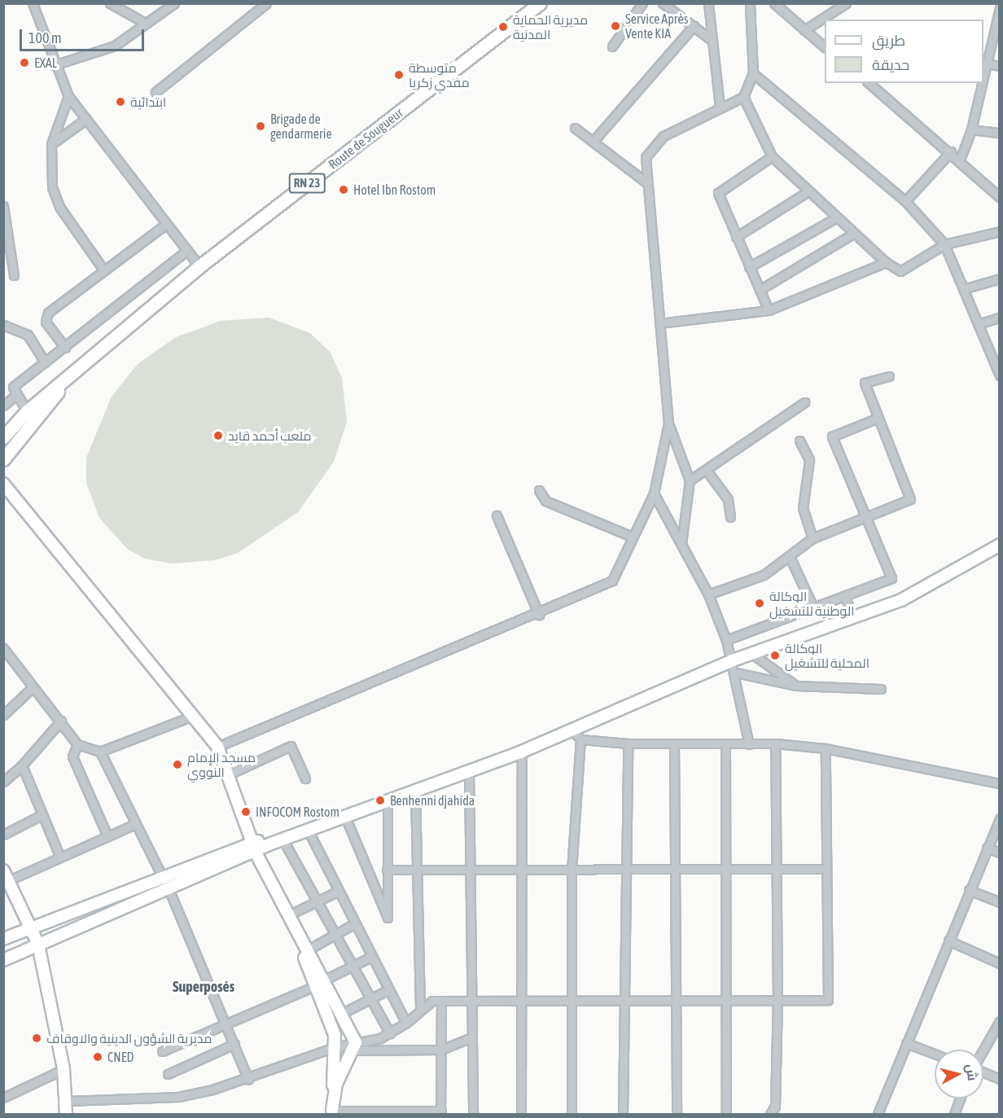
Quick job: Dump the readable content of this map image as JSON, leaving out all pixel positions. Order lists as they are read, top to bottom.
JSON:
{
  "streets": {
    "main road": ["Route de Sougueur", "RN 23"]
  },
  "crossings": [
    ["Route de Sougueur", "RN 23"]
  ],
  "districts": ["Superposés"],
  "places": [
    "Service Après Vente KIA",
    "مديرية الحماية المدنية",
    "EXAL",
    "متوسطة مفدي زكريا",
    "ابتدائية",
    "Brigade de gendarmerie",
    "Hotel Ibn Rostom",
    "ملعب أحمد قايد",
    "الوكالة الوطنية للتشغيل",
    "الوكالة المحلية للتشغيل",
    "مسجد الإمام النووي",
    "Benhenni djahida",
    "INFOCOM Rostom",
    "مديرية الشؤون الدينية والاوقاف",
    "CNED"
  ],
  "legend": ["طريق", "حديقة"],
  "scale_bar": "100 m",
  "north": "right"
}
